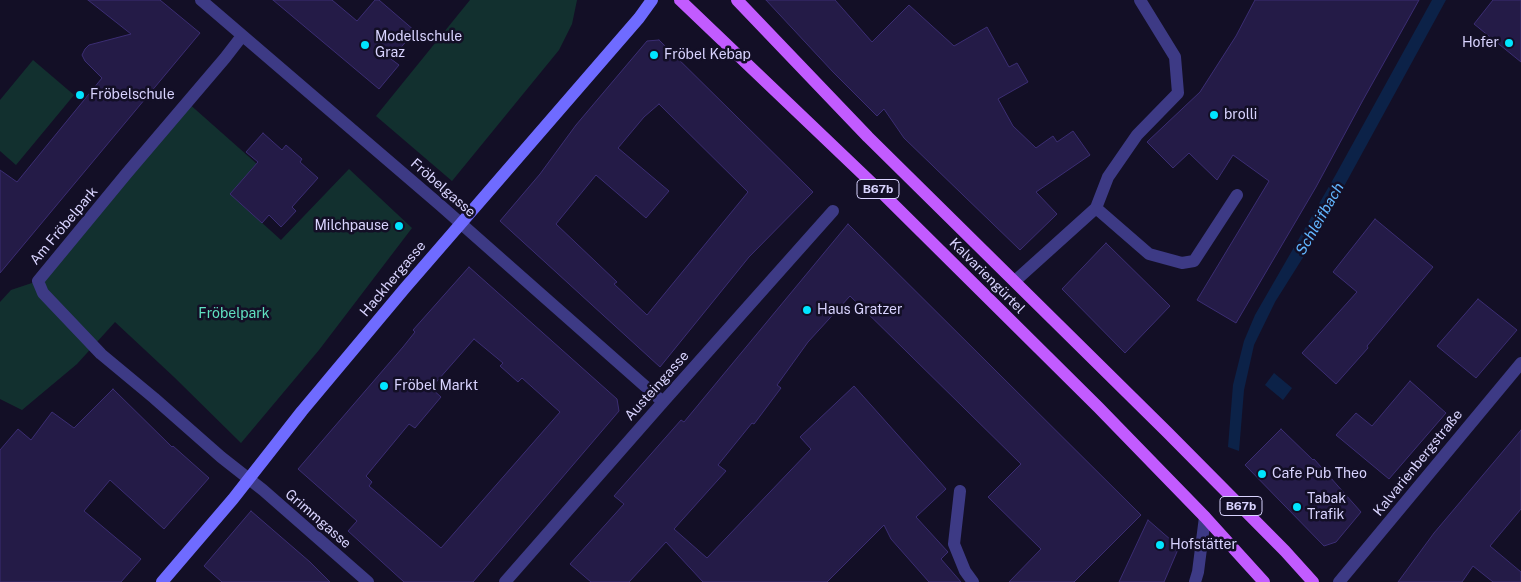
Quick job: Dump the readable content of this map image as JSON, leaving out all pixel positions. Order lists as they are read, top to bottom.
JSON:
{
  "streets": {
    "main road": ["B67b", "Kalvariengürtel", "Hackhergasse"],
    "street": [
      "Fröbelgasse",
      "Am Fröbelpark",
      "Austeingasse",
      "Kalvarienbergstraße",
      "Grimmgasse"
    ]
  },
  "crossings": [
    ["Fröbelgasse", "Am Fröbelpark"],
    ["Fröbelgasse", "Hackhergasse"],
    ["Fröbelgasse", "Austeingasse"],
    ["Am Fröbelpark", "Hackhergasse"],
    ["Am Fröbelpark", "Grimmgasse"],
    ["Hackhergasse", "Grimmgasse"]
  ],
  "water": ["Schleifbach"],
  "parks": ["Fröbelpark"],
  "places": [
    "Hofer",
    "Modellschule Graz",
    "Fröbel Kebap",
    "Fröbelschule",
    "brolli",
    "Milchpause",
    "Haus Gratzer",
    "Fröbel Markt",
    "Cafe Pub Theo",
    "Tabak Trafik",
    "Hofstätter"
  ]
}
